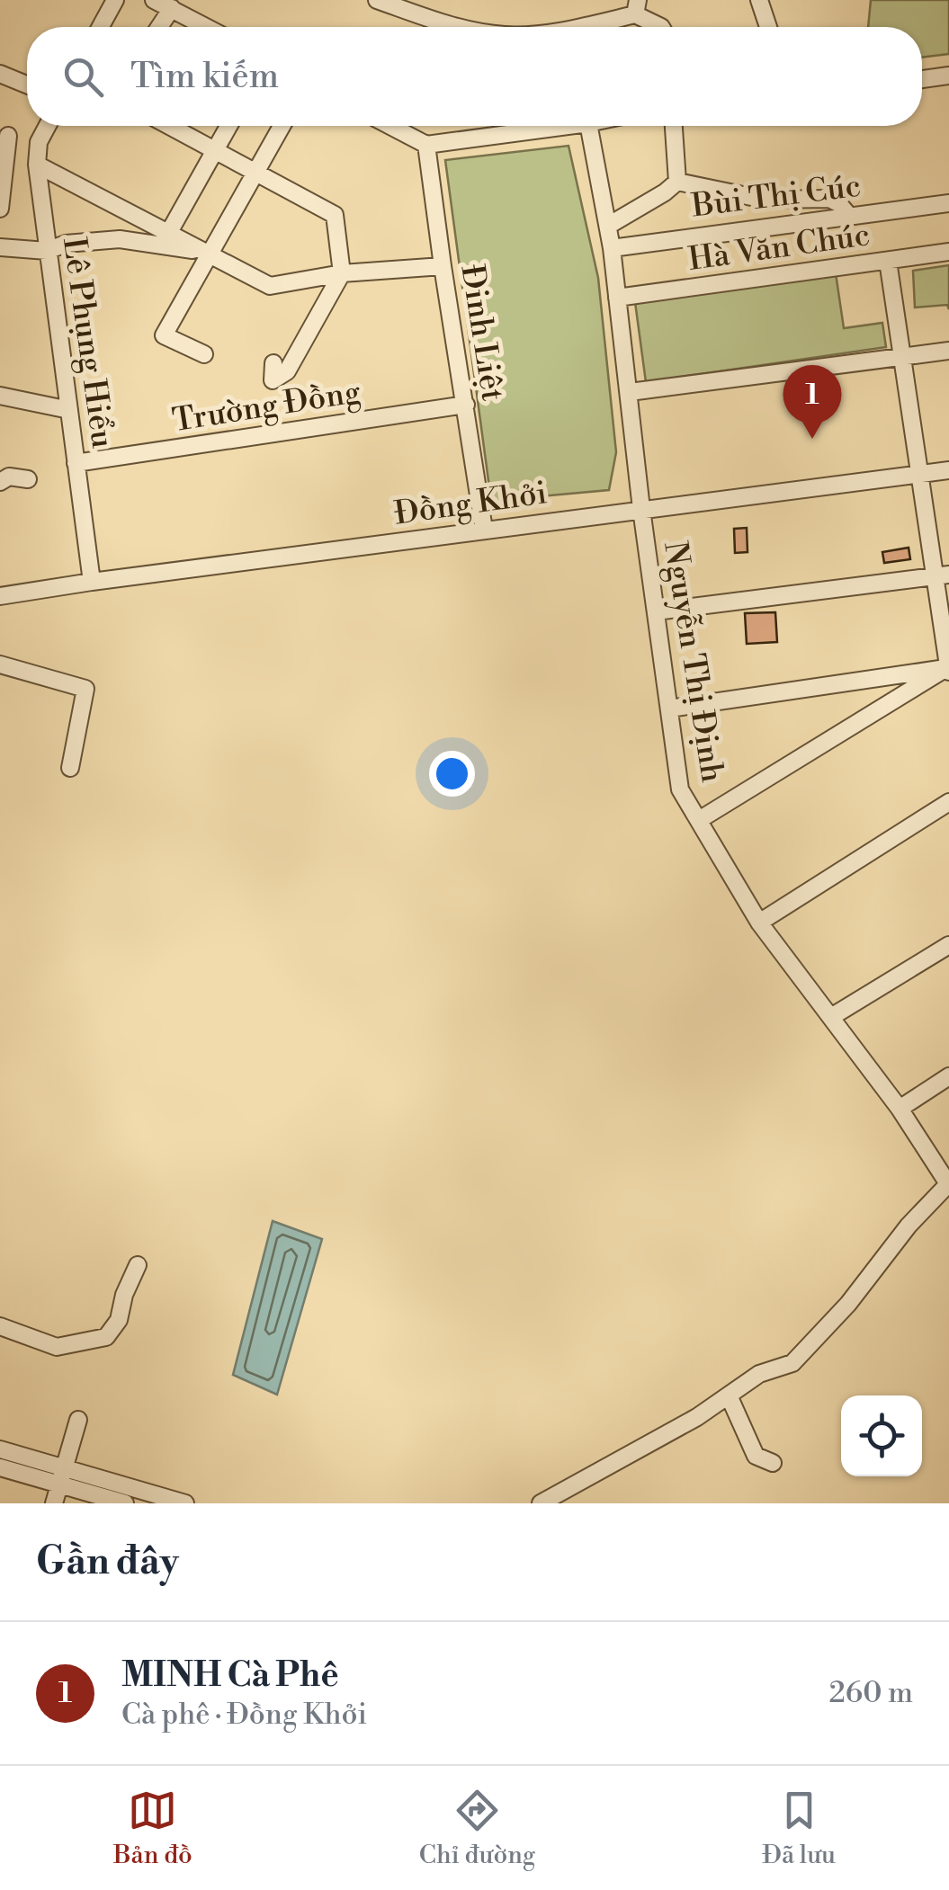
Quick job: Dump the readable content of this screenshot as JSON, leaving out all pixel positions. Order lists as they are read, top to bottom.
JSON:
{
  "streets": {
    "street": [
      "Bùi Thị Cúc",
      "Hà Văn Chúc",
      "Đinh Liệt",
      "Lê Phụng Hiểu",
      "Trường Đồng",
      "Đồng Khởi",
      "Nguyễn Thị Định"
    ]
  },
  "crossings": [
    ["Bùi Thị Cúc", "Nguyễn Thị Định"],
    ["Hà Văn Chúc", "Nguyễn Thị Định"],
    ["Đinh Liệt", "Trường Đồng"],
    ["Đinh Liệt", "Đồng Khởi"],
    ["Lê Phụng Hiểu", "Trường Đồng"],
    ["Lê Phụng Hiểu", "Đồng Khởi"],
    ["Đồng Khởi", "Nguyễn Thị Định"]
  ],
  "page": {
    "search": "Tìm kiếm",
    "pins": "1",
    "heading": "Gần đây",
    "list": [
      {
        "mark": "1",
        "name": "MINH Cà Phê",
        "note": "Cà phê · Đồng Khởi",
        "value": "260 m"
      }
    ],
    "nav": ["Bản đồ", "Chỉ đường", "Đã lưu"]
  }
}
